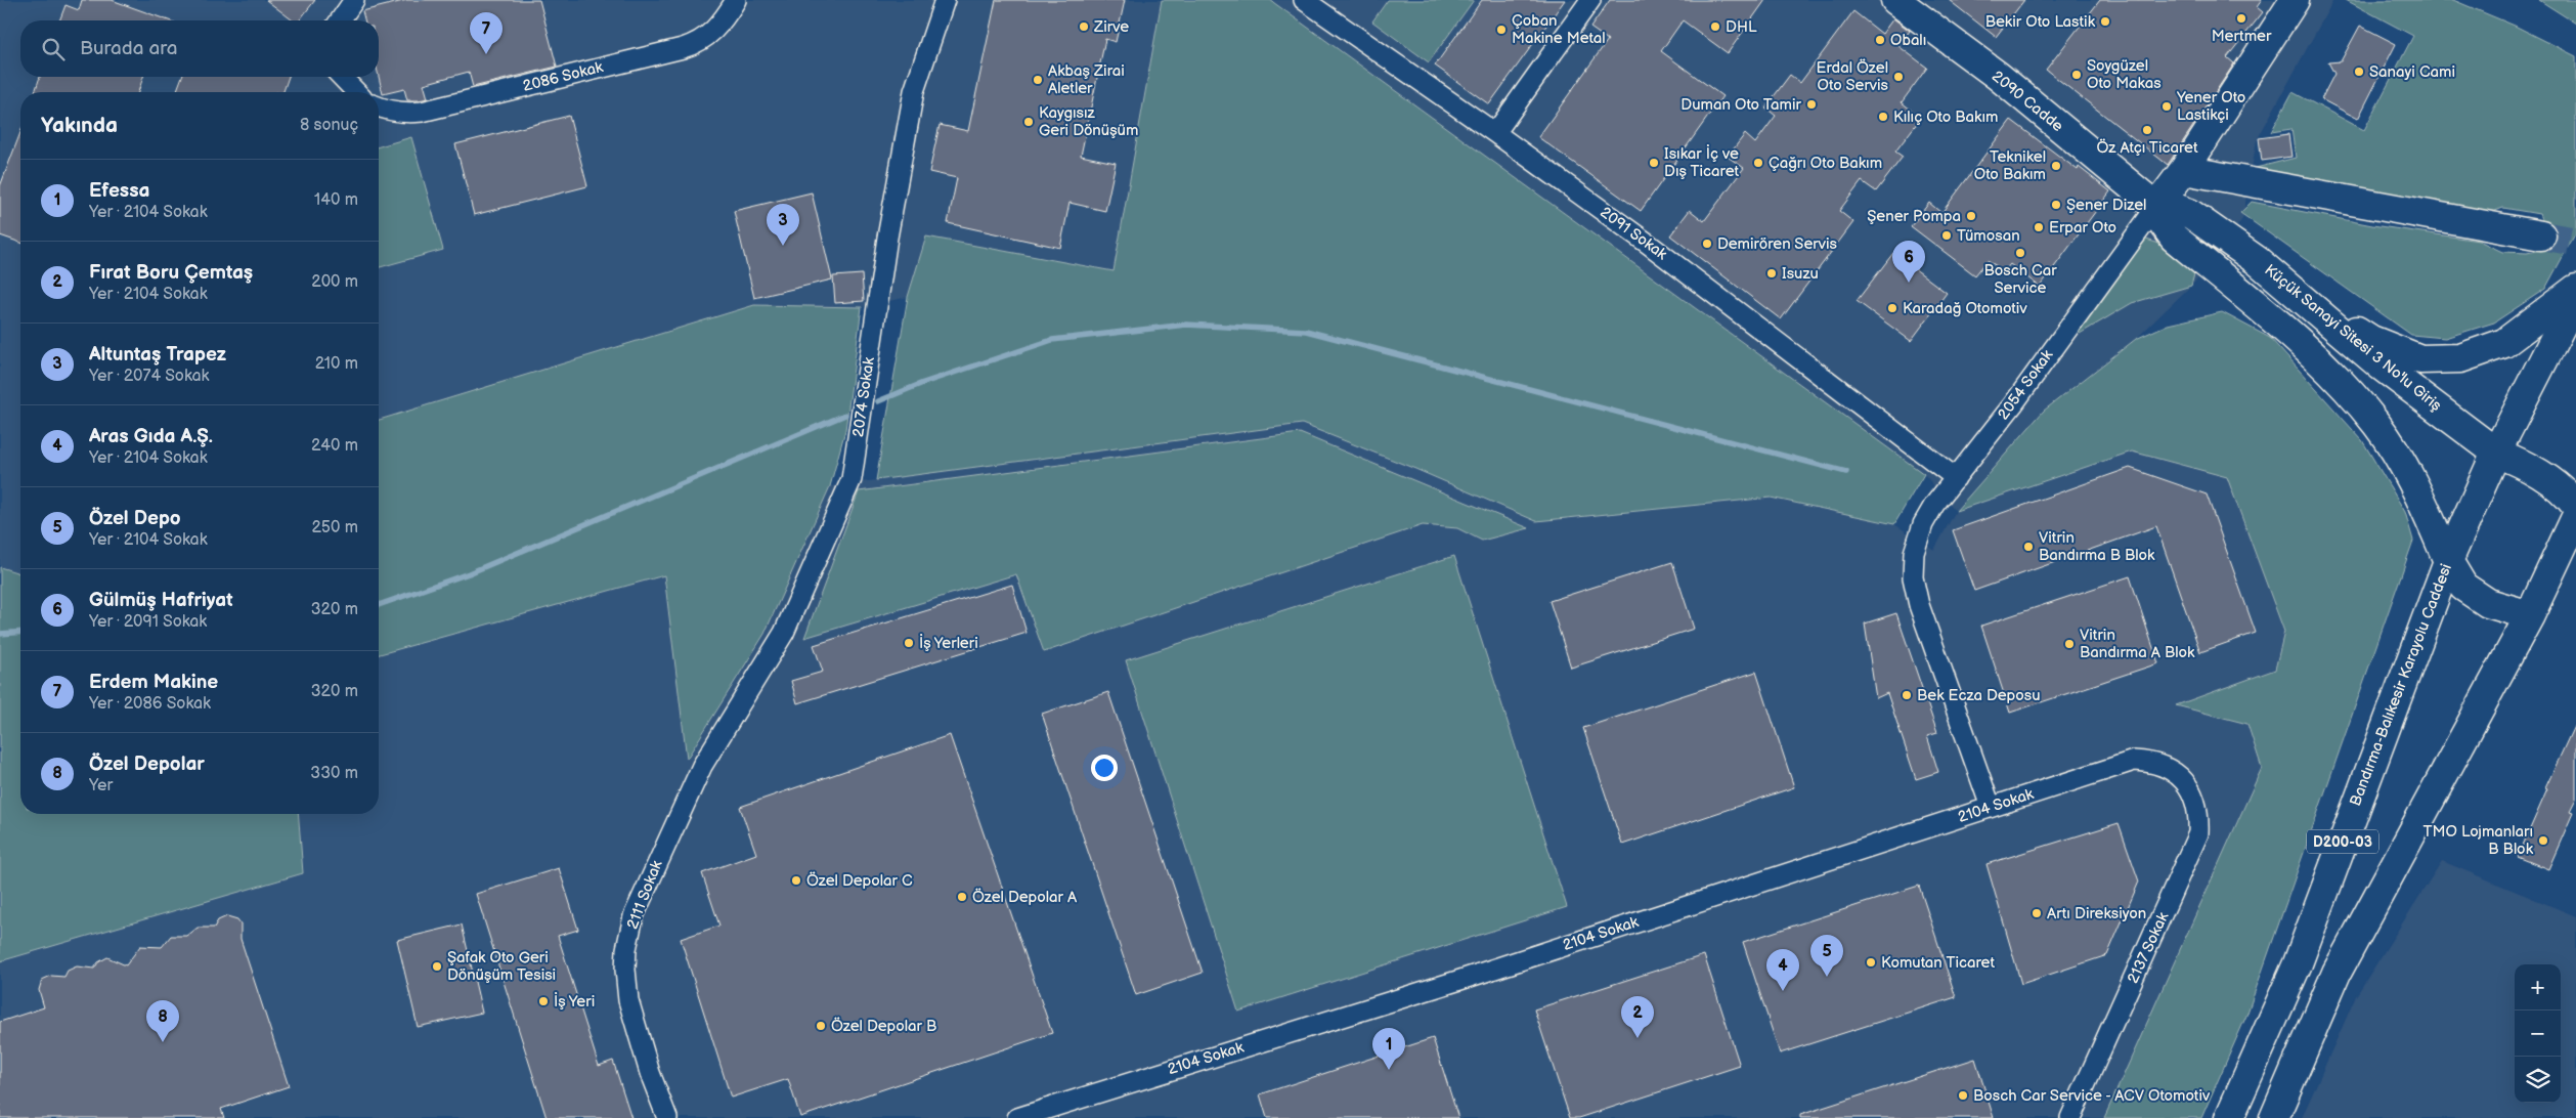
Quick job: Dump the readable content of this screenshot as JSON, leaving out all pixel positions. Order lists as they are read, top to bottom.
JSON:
{
  "streets": {
    "main road": [
      "2090 Cadde",
      "Küçük Sanayi Sitesi 3 No'lu Giriş",
      "2054 Sokak",
      "Bandırma-Balıkesir Karayolu Caddesi",
      "D200-03"
    ],
    "street": [
      "2086 Sokak",
      "2091 Sokak",
      "2074 Sokak",
      "2104 Sokak",
      "2111 Sokak",
      "2137 Sokak"
    ]
  },
  "crossings": [
    ["2090 Cadde", "2054 Sokak"],
    ["2091 Sokak", "2054 Sokak"],
    ["Küçük Sanayi Sitesi 3 No'lu Giriş", "Bandırma-Balıkesir Karayolu Caddesi"],
    ["Küçük Sanayi Sitesi 3 No'lu Giriş", "D200-03"],
    ["2054 Sokak", "2104 Sokak"],
    ["2074 Sokak", "2111 Sokak"],
    ["Bandırma-Balıkesir Karayolu Caddesi", "D200-03"],
    ["2104 Sokak", "2137 Sokak"]
  ],
  "places": [
    "Mertmer",
    "Bekir Oto Lastik",
    "Zirve",
    "DHL",
    "Çoban Makine Metal",
    "Obalı",
    "Sanayi Cami",
    "Soygüzel Oto Makas",
    "Erdal Özel Oto Servis",
    "Akbaş Zirai Aletler",
    "Duman Oto Tamir",
    "Yener Oto Lastikçi",
    "Kılıç Oto Bakım",
    "Kaygısız Geri Dönüşüm",
    "Öz Atçı Ticaret",
    "Isıkar İç ve Dış Ticaret",
    "Çağrı Oto Bakım",
    "Teknikel Oto Bakım",
    "Şener Dizel",
    "Şener Pompa",
    "Erpar Oto",
    "Tümosan",
    "Demirören Servis",
    "Bosch Car Service",
    "Isuzu",
    "Karadağ Otomotiv",
    "Vitrin Bandırma B Blok",
    "İş Yerleri",
    "Vitrin Bandırma A Blok",
    "Bek Ecza Deposu",
    "TMO Lojmanları B Blok",
    "Özel Depolar C",
    "Özel Depolar A",
    "Artı Direksiyon",
    "Komutan Ticaret",
    "Şafak Oto Geri Dönüşüm Tesisi",
    "İş Yeri",
    "Özel Depolar B",
    "Bosch Car Service - ACV Otomotiv"
  ],
  "page": {
    "pins": [
      "7",
      "3",
      "6",
      "5",
      "4",
      "2",
      "8",
      "1"
    ],
    "search": "Burada ara",
    "heading": ["Yakında", "8 sonuç"],
    "list": [
      {
        "mark": "1",
        "name": "Efessa",
        "note": "Yer · 2104 Sokak",
        "value": "140 m"
      },
      {
        "mark": "2",
        "name": "Fırat Boru Çemtaş",
        "note": "Yer · 2104 Sokak",
        "value": "200 m"
      },
      {
        "mark": "3",
        "name": "Altuntaş Trapez",
        "note": "Yer · 2074 Sokak",
        "value": "210 m"
      },
      {
        "mark": "4",
        "name": "Aras Gıda A.Ş.",
        "note": "Yer · 2104 Sokak",
        "value": "240 m"
      },
      {
        "mark": "5",
        "name": "Özel Depo",
        "note": "Yer · 2104 Sokak",
        "value": "250 m"
      },
      {
        "mark": "6",
        "name": "Gülmüş Hafriyat",
        "note": "Yer · 2091 Sokak",
        "value": "320 m"
      },
      {
        "mark": "7",
        "name": "Erdem Makine",
        "note": "Yer · 2086 Sokak",
        "value": "320 m"
      },
      {
        "mark": "8",
        "name": "Özel Depolar",
        "note": "Yer",
        "value": "330 m"
      }
    ],
    "map_buttons": ["+", "−"]
  }
}
